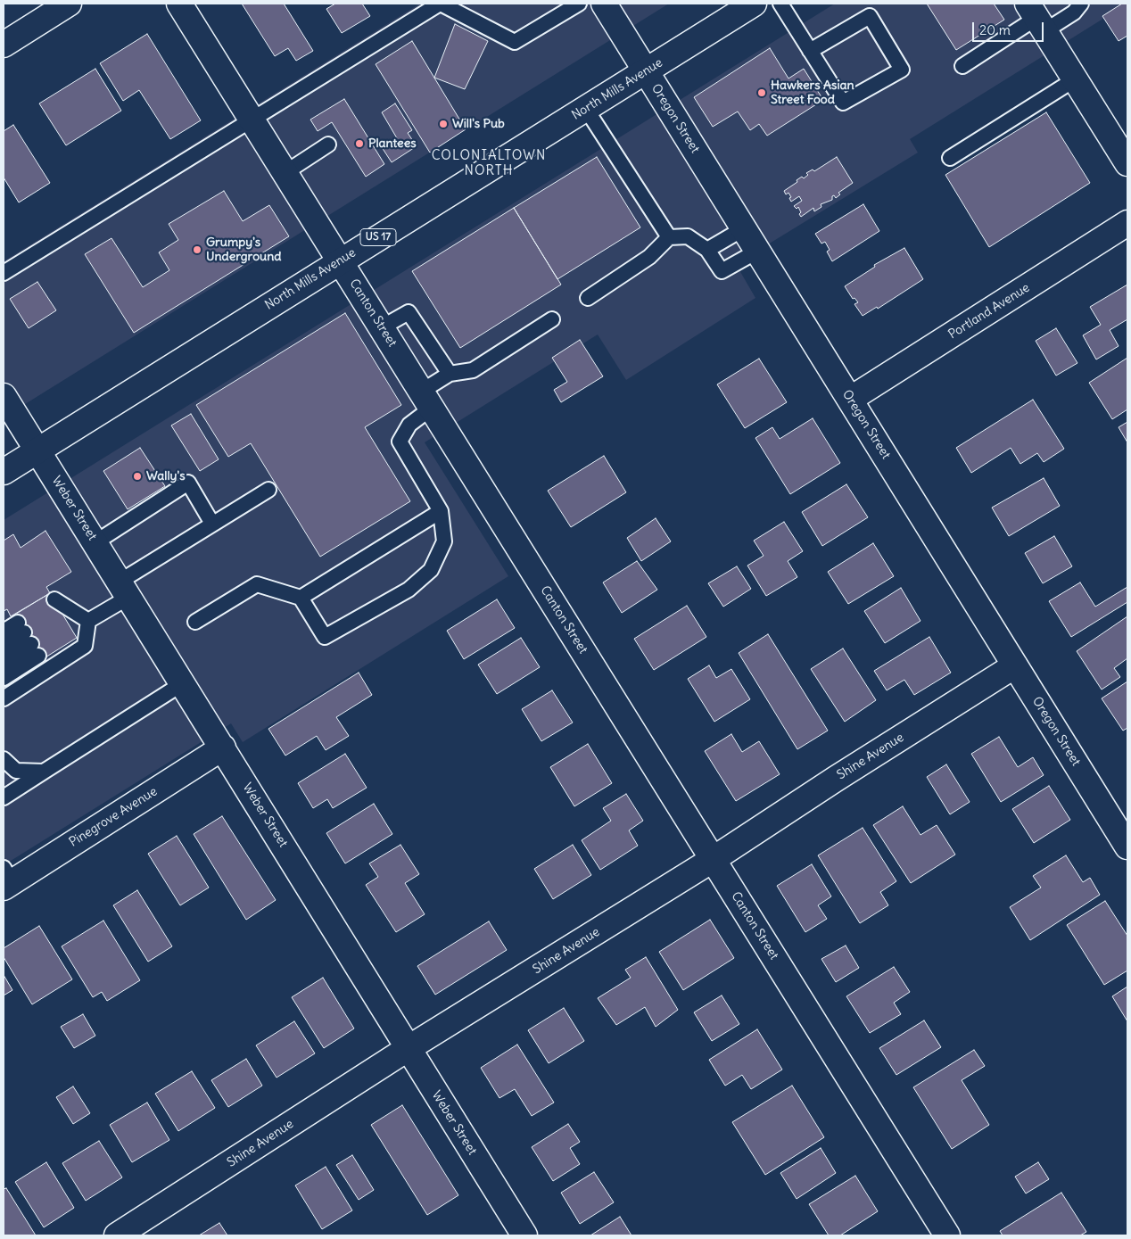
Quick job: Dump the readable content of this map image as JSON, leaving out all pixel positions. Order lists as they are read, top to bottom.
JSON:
{
  "streets": {
    "street": [
      "North Mills Avenue",
      "Oregon Street",
      "US 17",
      "Portland Avenue",
      "Canton Street",
      "Weber Street",
      "Shine Avenue",
      "Pinegrove Avenue"
    ]
  },
  "crossings": [
    ["North Mills Avenue", "Oregon Street"],
    ["North Mills Avenue", "Canton Street"],
    ["North Mills Avenue", "Weber Street"],
    ["Oregon Street", "Portland Avenue"],
    ["Oregon Street", "Shine Avenue"],
    ["Canton Street", "Shine Avenue"],
    ["Weber Street", "Shine Avenue"],
    ["Weber Street", "Pinegrove Avenue"]
  ],
  "districts": ["COLONIALTOWN NORTH"],
  "places": [
    "Hawkers Asian Street Food",
    "Will's Pub",
    "Plantees",
    "Grumpy's Underground",
    "Wally's"
  ],
  "scale_bar": "20 m"
}
